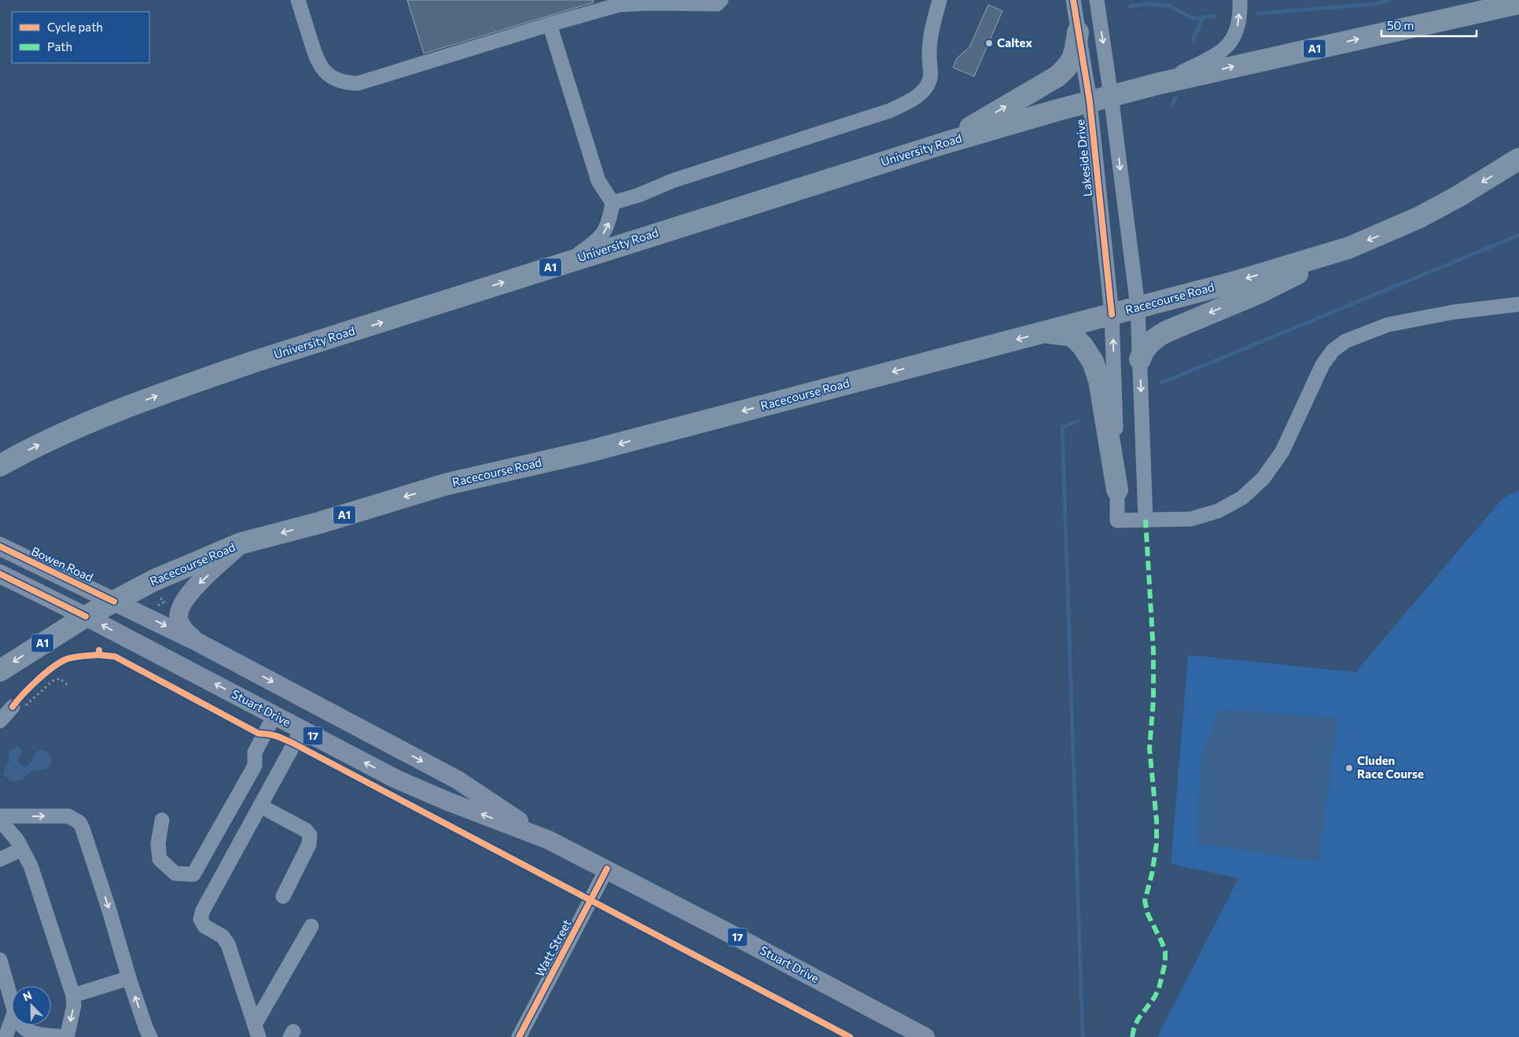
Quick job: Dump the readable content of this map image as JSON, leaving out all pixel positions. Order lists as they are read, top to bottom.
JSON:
{
  "streets": {
    "highway": ["A1", "University Road", "Racecourse Road"],
    "main road": ["Bowen Road", "Stuart Drive", "17"],
    "street": ["Lakeside Drive", "Watt Street"]
  },
  "crossings": [
    ["A1", "University Road"],
    ["A1", "Racecourse Road"],
    ["A1", "Stuart Drive"],
    ["A1", "17"],
    ["University Road", "Lakeside Drive"],
    ["Lakeside Drive", "Racecourse Road"],
    ["Racecourse Road", "Bowen Road"],
    ["Racecourse Road", "Stuart Drive"],
    ["Racecourse Road", "17"],
    ["Bowen Road", "Stuart Drive"],
    ["Stuart Drive", "17"],
    ["Stuart Drive", "Watt Street"]
  ],
  "one_way": ["University Road", "Racecourse Road"],
  "places": ["Caltex", "Cluden Race Course"],
  "legend": ["Cycle path", "Path"],
  "scale_bar": "50 m",
  "north": "top left"
}
